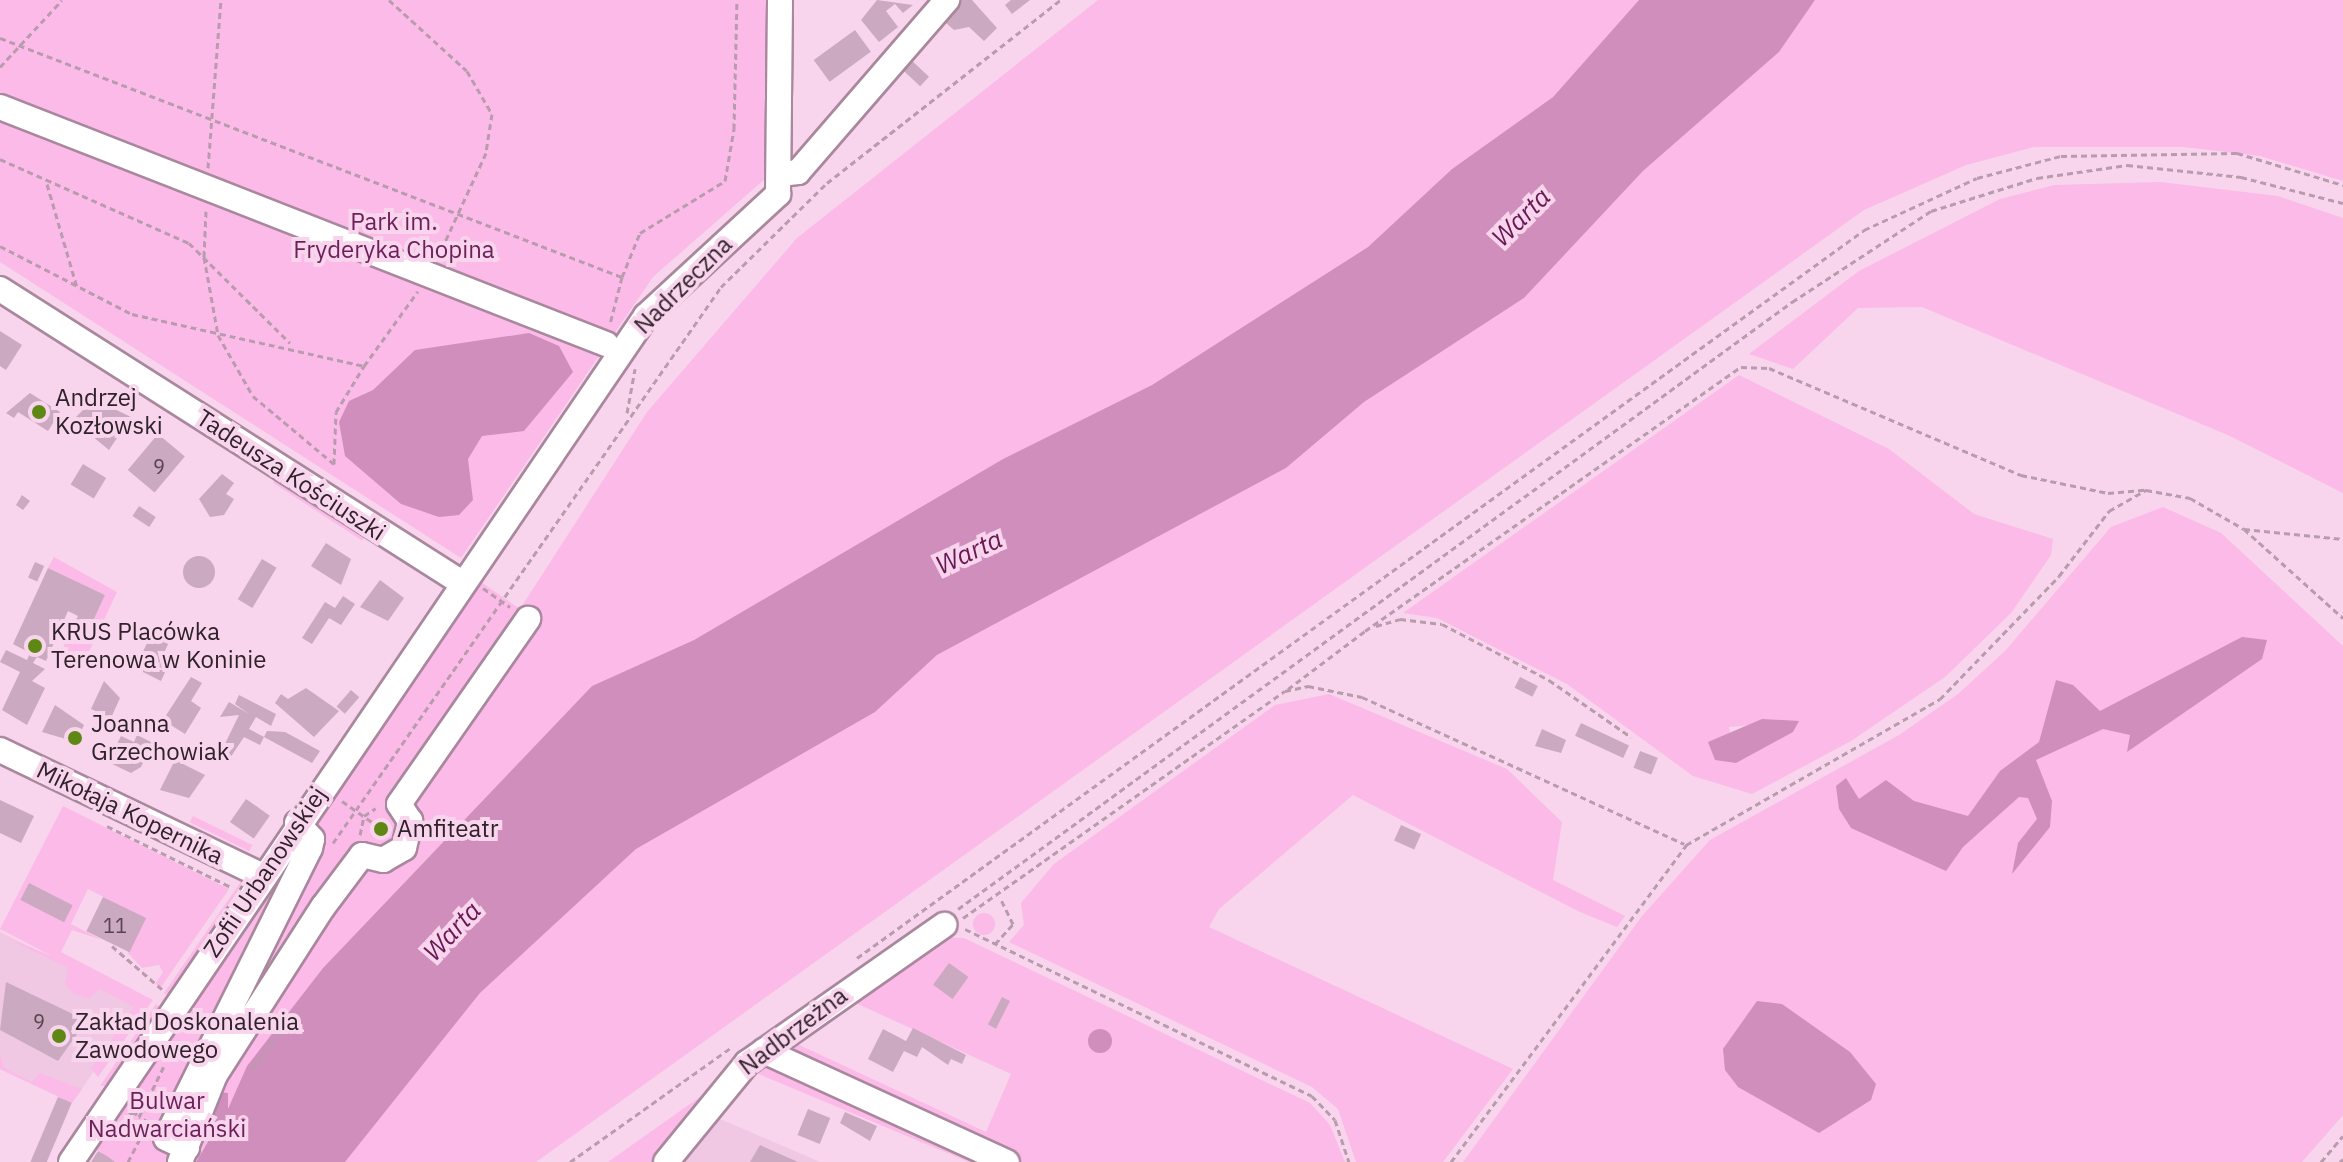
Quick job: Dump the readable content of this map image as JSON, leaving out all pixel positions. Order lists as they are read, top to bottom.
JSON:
{
  "streets": {
    "street": [
      "Nadrzeczna",
      "Tadeusza Kościuszki",
      "Mikołaja Kopernika",
      "Zofii Urbanowskiej",
      "Nadbrzeżna"
    ]
  },
  "crossings": [
    ["Nadrzeczna", "Tadeusza Kościuszki"],
    ["Nadrzeczna", "Zofii Urbanowskiej"],
    ["Tadeusza Kościuszki", "Zofii Urbanowskiej"],
    ["Mikołaja Kopernika", "Zofii Urbanowskiej"]
  ],
  "water": ["Warta"],
  "parks": ["Park im. Fryderyka Chopina", "Bulwar Nadwarciański"],
  "places": [
    "Andrzej Kozłowski",
    "KRUS Placówka Terenowa w Koninie",
    "Joanna Grzechowiak",
    "Amfiteatr",
    "Zakład Doskonalenia Zawodowego"
  ],
  "house_numbers": ["9", "11", "9"]
}
